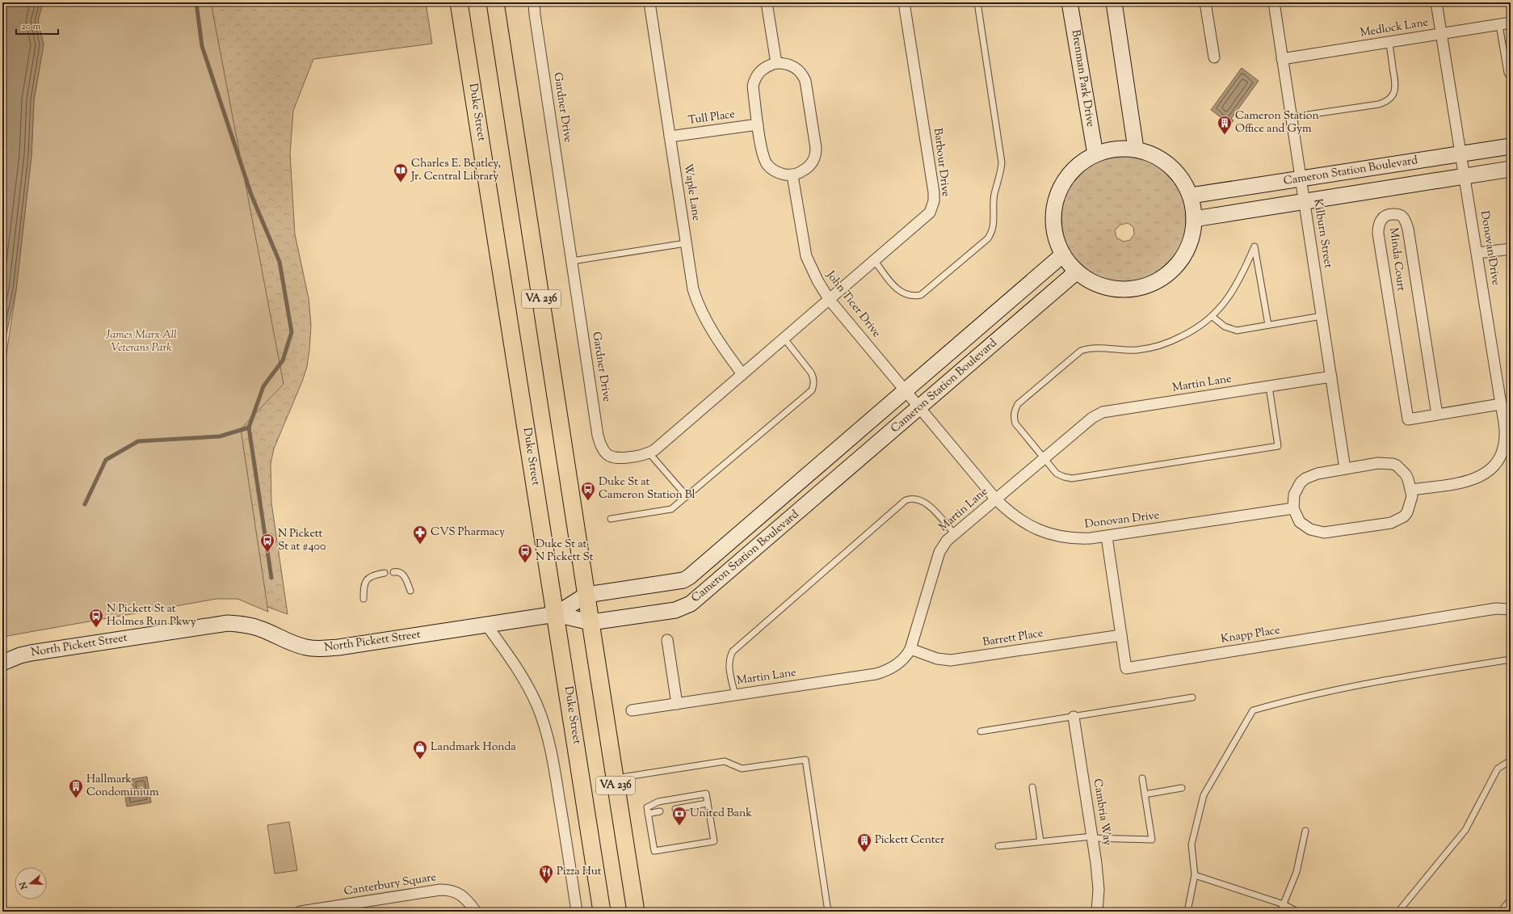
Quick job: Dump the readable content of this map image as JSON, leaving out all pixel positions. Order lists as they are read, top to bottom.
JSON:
{
  "streets": {
    "main road": ["Duke Street", "VA 236"],
    "street": [
      "Medlock Lane",
      "Brenman Park Drive",
      "Gardner Drive",
      "Tull Place",
      "Barbour Drive",
      "Cameron Station Boulevard",
      "Waple Lane",
      "Kilburn Street",
      "Donovan Drive",
      "Minda Court",
      "John Ticer Drive",
      "Martin Lane",
      "Knapp Place",
      "Barrett Place",
      "North Pickett Street",
      "Cambria Way",
      "Canterbury Square"
    ]
  },
  "crossings": [
    ["Medlock Lane", "Kilburn Street"],
    ["Medlock Lane", "Donovan Drive"],
    ["Gardner Drive", "Barbour Drive"],
    ["Gardner Drive", "Waple Lane"],
    ["Gardner Drive", "John Ticer Drive"],
    ["Duke Street", "Cameron Station Boulevard"],
    ["Duke Street", "North Pickett Street"],
    ["Tull Place", "Waple Lane"],
    ["Barbour Drive", "John Ticer Drive"],
    ["Cameron Station Boulevard", "Kilburn Street"],
    ["Cameron Station Boulevard", "Donovan Drive"],
    ["Cameron Station Boulevard", "VA 236"],
    ["Cameron Station Boulevard", "John Ticer Drive"],
    ["Cameron Station Boulevard", "North Pickett Street"],
    ["Kilburn Street", "Martin Lane"],
    ["Donovan Drive", "Minda Court"],
    ["Donovan Drive", "John Ticer Drive"],
    ["Donovan Drive", "Martin Lane"],
    ["Donovan Drive", "Knapp Place"],
    ["Martin Lane", "Barrett Place"],
    ["Knapp Place", "Barrett Place"]
  ],
  "parks": ["James Marx All Veterans Park"],
  "places": {
    "building": ["Cameron Station Office and Gym", "Hallmark Condominium", "Pickett Center"],
    "library": ["Charles E. Beatley, Jr. Central Library"],
    "bus stop": [
      "Duke St at Cameron Station Bl",
      "N Pickett St at #400",
      "Duke St at N Pickett St",
      "N Pickett St at Holmes Run Pkwy"
    ],
    "pharmacy": ["CVS Pharmacy"],
    "shop": ["Landmark Honda"],
    "bank": ["United Bank"],
    "restaurant": ["Pizza Hut"]
  },
  "scale_bar": "20 m",
  "north": "left"
}
